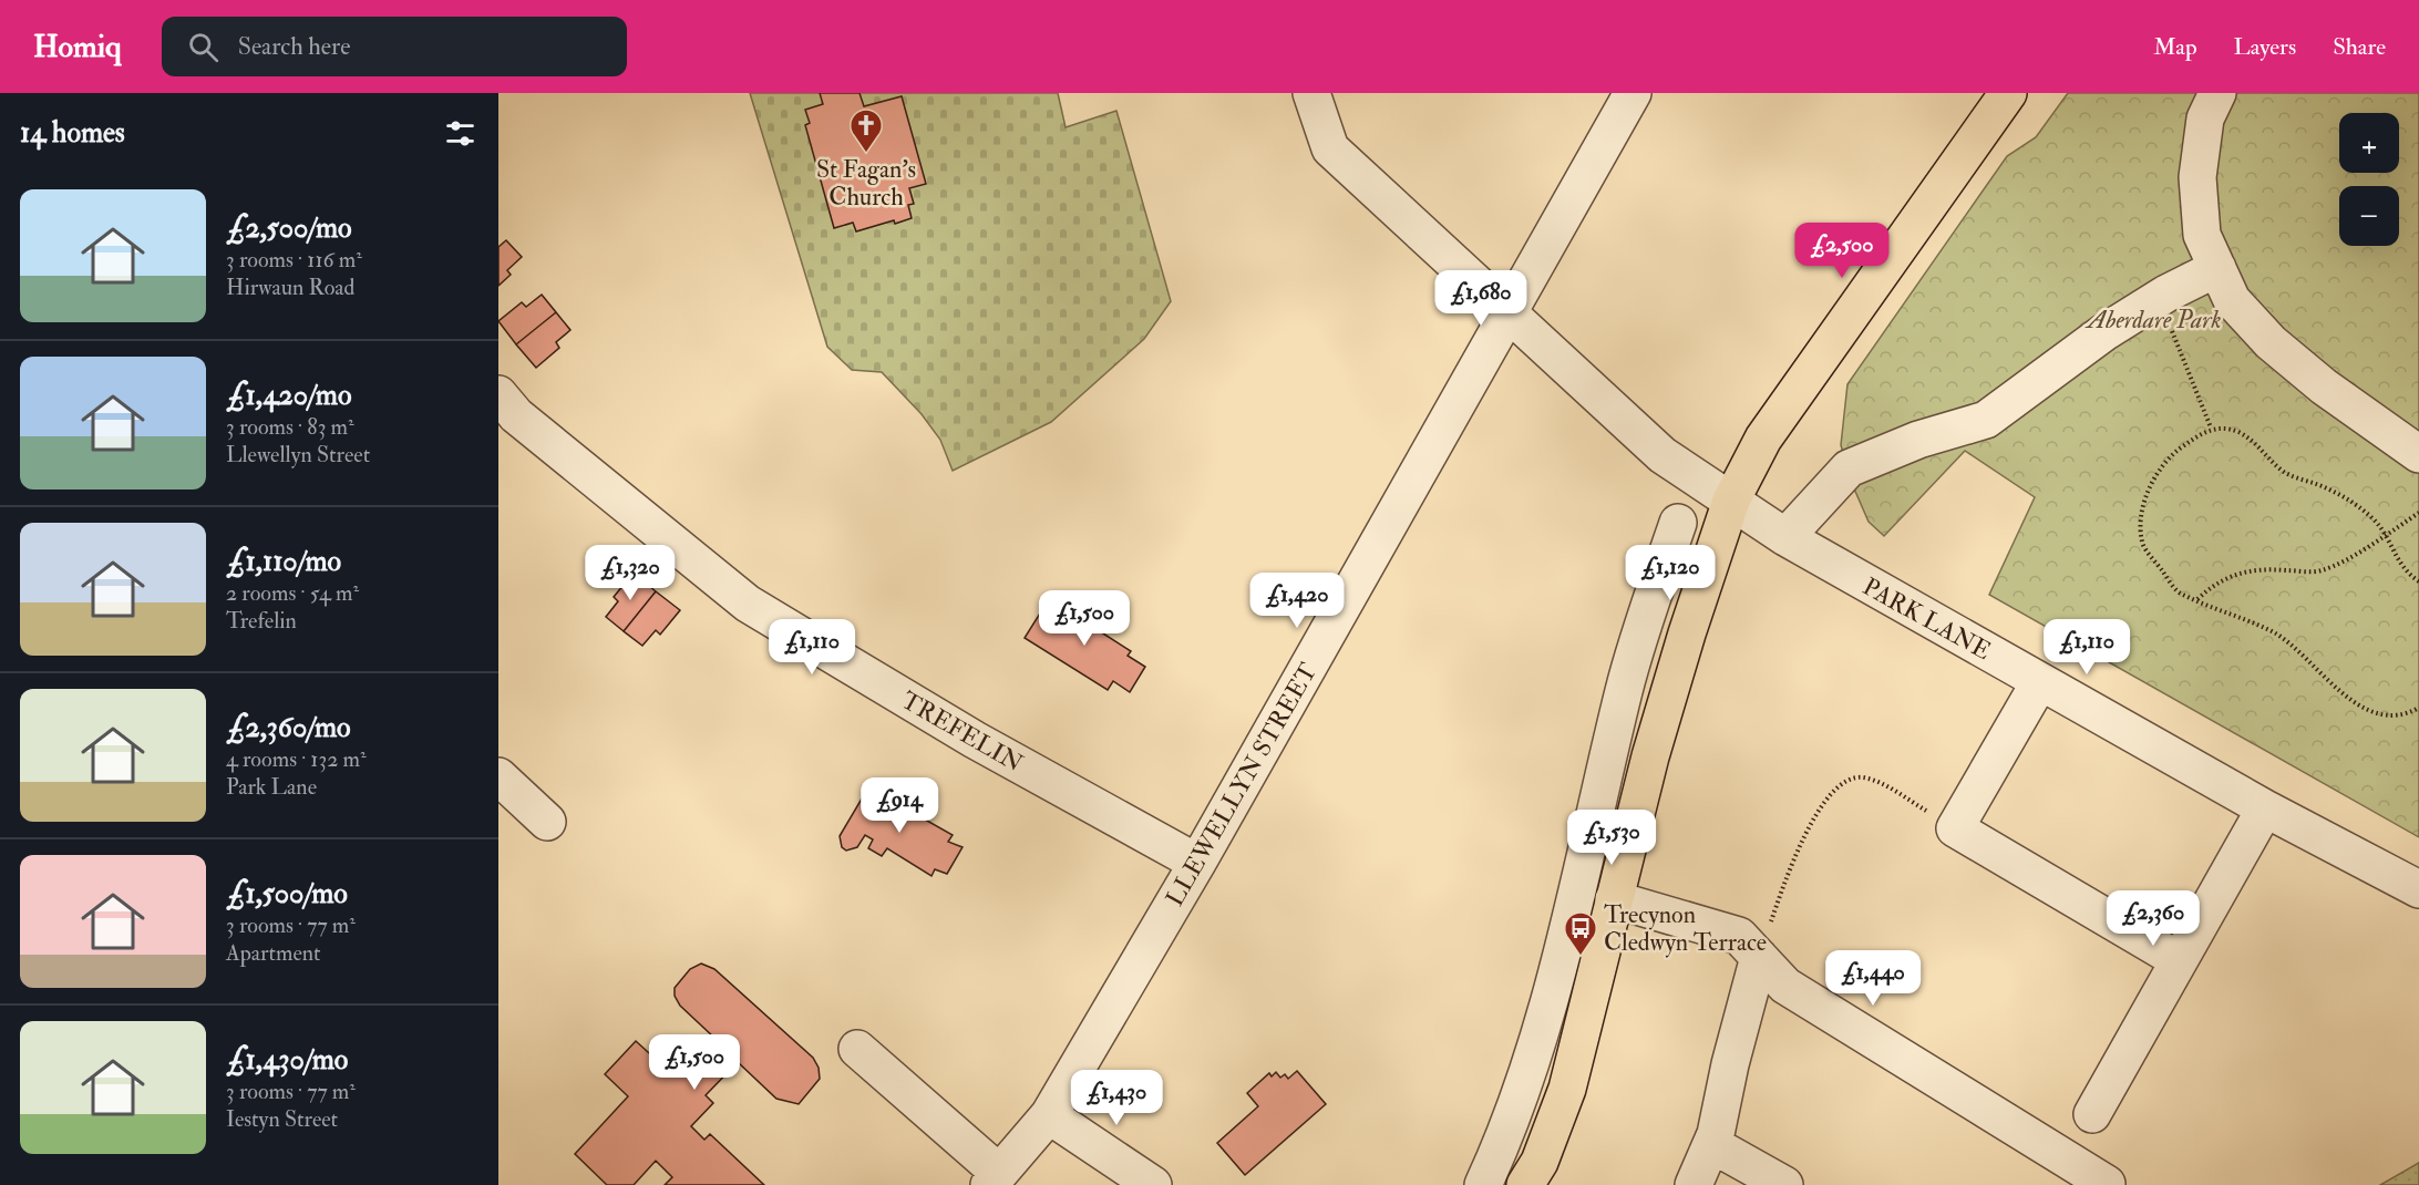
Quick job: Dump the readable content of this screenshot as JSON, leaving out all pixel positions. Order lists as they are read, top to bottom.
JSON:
{
  "streets": {
    "street": ["PARK LANE", "TREFELIN", "LLEWELLYN STREET"]
  },
  "crossings": [
    ["PARK LANE", "LLEWELLYN STREET"],
    ["TREFELIN", "LLEWELLYN STREET"]
  ],
  "parks": ["Aberdare Park"],
  "places": {
    "church": ["St Fagan's Church"],
    "bus stop": ["Trecynon Cledwyn Terrace"]
  },
  "page": {
    "header": "Homiq",
    "search": "Search here",
    "nav": ["Map", "Layers", "Share"],
    "heading": "14 homes",
    "map_buttons": ["+", "−"],
    "list": [
      {
        "name": "£2,500/mo",
        "note": "3 rooms · 116 m² · Hirwaun Road"
      },
      {
        "name": "£1,420/mo",
        "note": "3 rooms · 83 m² · Llewellyn Street"
      },
      {
        "name": "£1,110/mo",
        "note": "2 rooms · 54 m² · Trefelin"
      },
      {
        "name": "£2,360/mo",
        "note": "4 rooms · 132 m² · Park Lane"
      },
      {
        "name": "£1,500/mo",
        "note": "3 rooms · 77 m² · Apartment"
      },
      {
        "name": "£1,430/mo",
        "note": "3 rooms · 77 m² · Iestyn Street"
      }
    ],
    "price": [
      "£2,500",
      "£1,680",
      "£1,320",
      "£1,120",
      "£1,420",
      "£1,500",
      "£1,110",
      "£1,110",
      "£914",
      "£1,530",
      "£2,360",
      "£1,440",
      "£1,500",
      "£1,430"
    ]
  }
}
